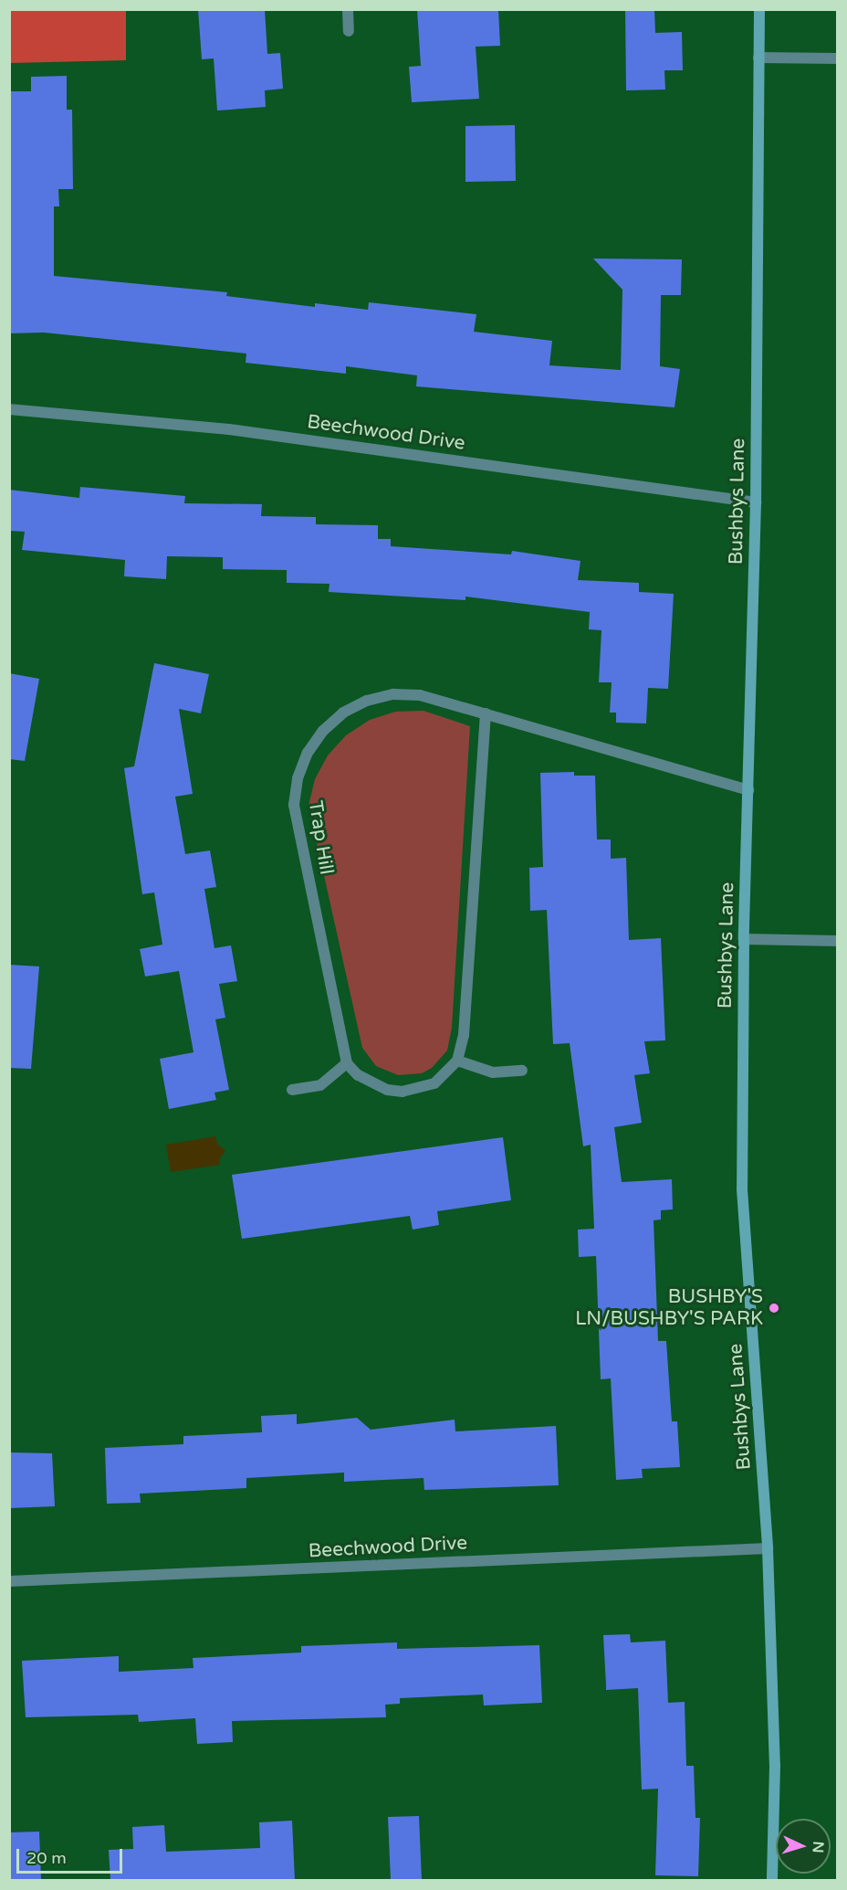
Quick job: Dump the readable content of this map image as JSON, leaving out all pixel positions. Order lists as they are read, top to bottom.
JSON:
{
  "streets": {
    "street": ["Beechwood Drive", "Bushbys Lane", "Trap Hill"]
  },
  "crossings": [
    ["Beechwood Drive", "Bushbys Lane"],
    ["Bushbys Lane", "Trap Hill"]
  ],
  "places": ["BUSHBY'S LN/BUSHBY'S PARK"],
  "scale_bar": "20 m",
  "north": "right"
}
